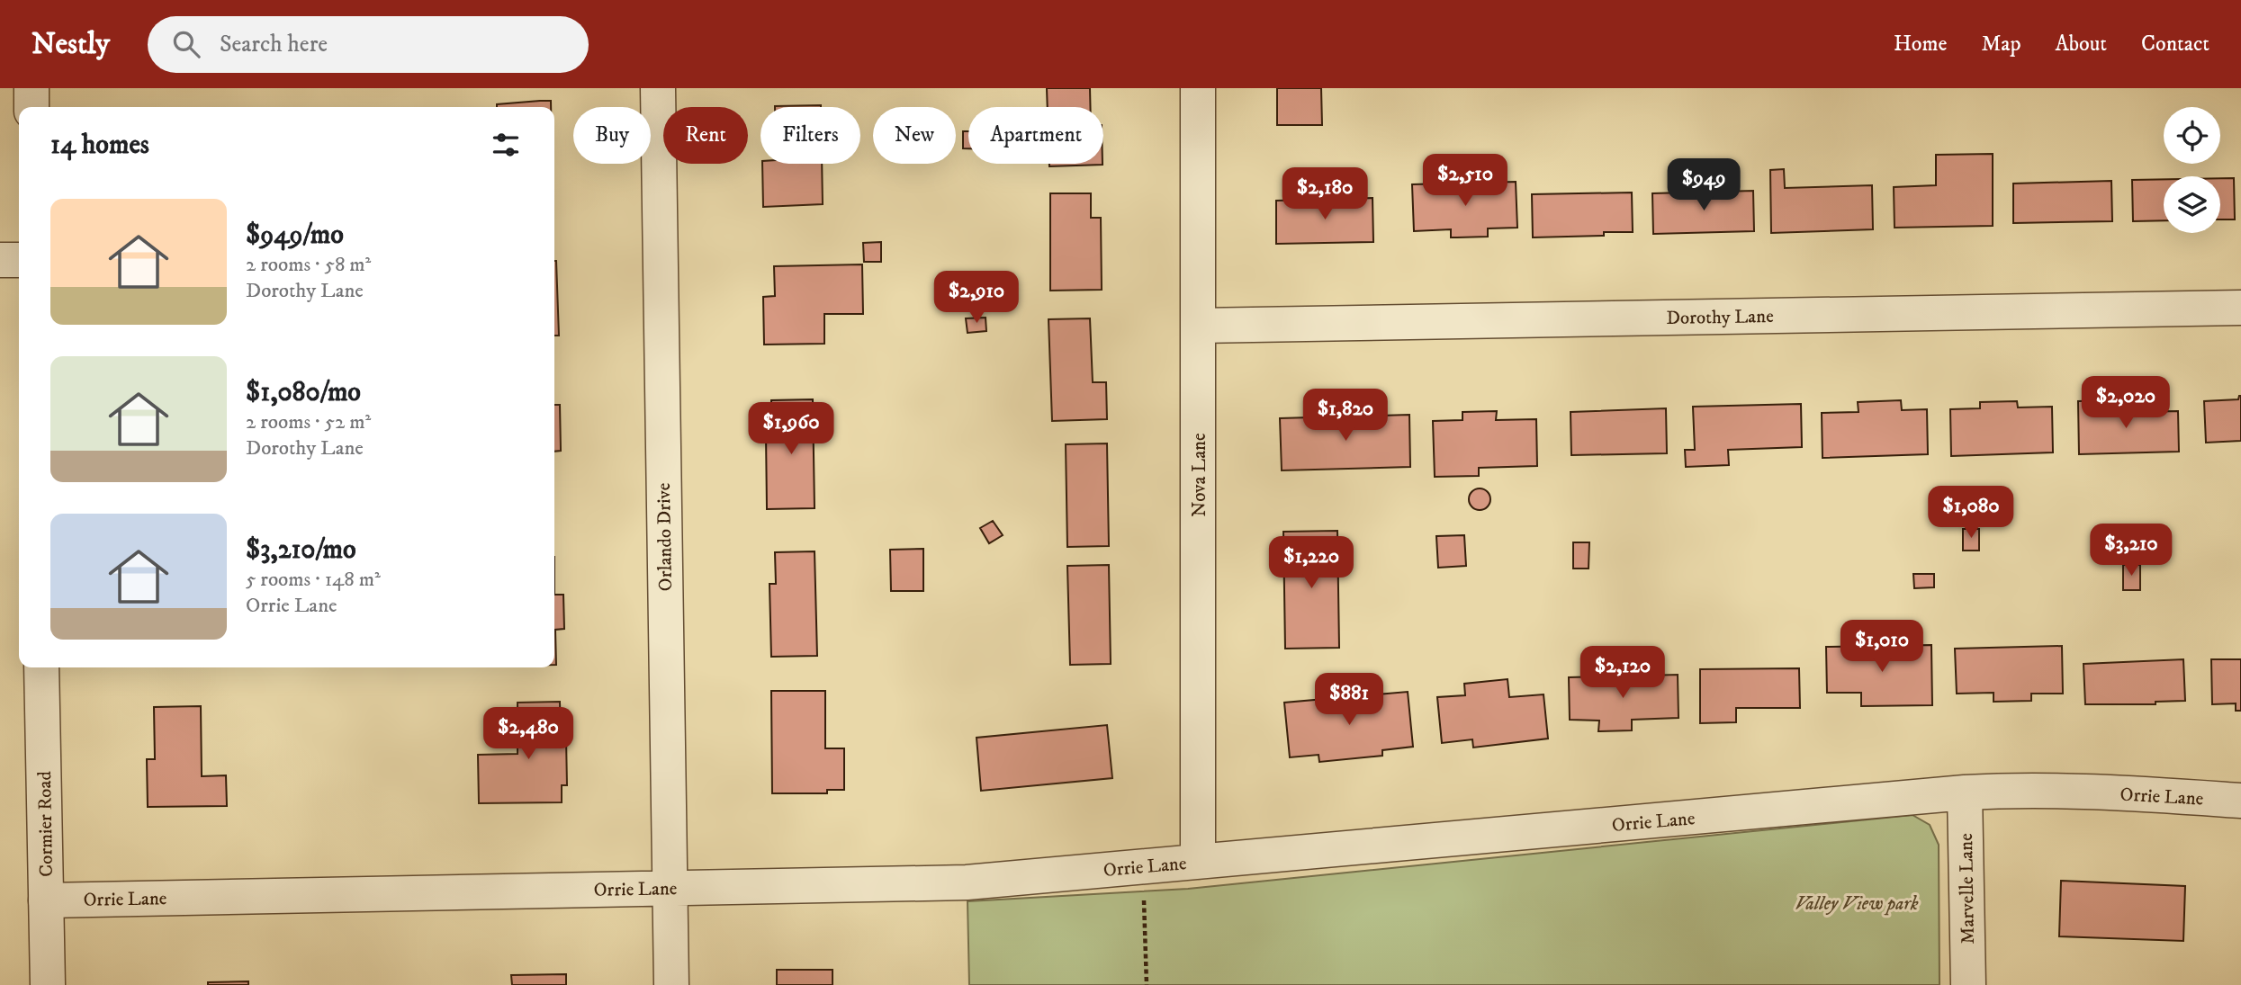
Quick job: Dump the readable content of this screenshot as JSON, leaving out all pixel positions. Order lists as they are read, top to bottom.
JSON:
{
  "streets": {
    "street": [
      "Dorothy Lane",
      "Nova Lane",
      "Orlando Drive",
      "Orrie Lane",
      "Cormier Road",
      "Marvelle Lane"
    ]
  },
  "crossings": [
    ["Dorothy Lane", "Nova Lane"],
    ["Nova Lane", "Orrie Lane"],
    ["Orlando Drive", "Orrie Lane"],
    ["Orrie Lane", "Cormier Road"],
    ["Orrie Lane", "Marvelle Lane"]
  ],
  "parks": ["Valley View park"],
  "page": {
    "header": "Nestly",
    "search": "Search here",
    "nav": [
      "Home",
      "Map",
      "About",
      "Contact"
    ],
    "chip": [
      "Buy",
      "Rent",
      "Filters",
      "New",
      "Apartment"
    ],
    "heading": "14 homes",
    "price": [
      "$2,510",
      "$949",
      "$2,180",
      "$2,910",
      "$2,020",
      "$1,820",
      "$1,960",
      "$1,080",
      "$3,210",
      "$1,220",
      "$1,010",
      "$2,120",
      "$881",
      "$2,480"
    ],
    "list": [
      {
        "name": "$949/mo",
        "note": "2 rooms · 58 m² · Dorothy Lane"
      },
      {
        "name": "$1,080/mo",
        "note": "2 rooms · 52 m² · Dorothy Lane"
      },
      {
        "name": "$3,210/mo",
        "note": "5 rooms · 148 m² · Orrie Lane"
      }
    ]
  }
}
